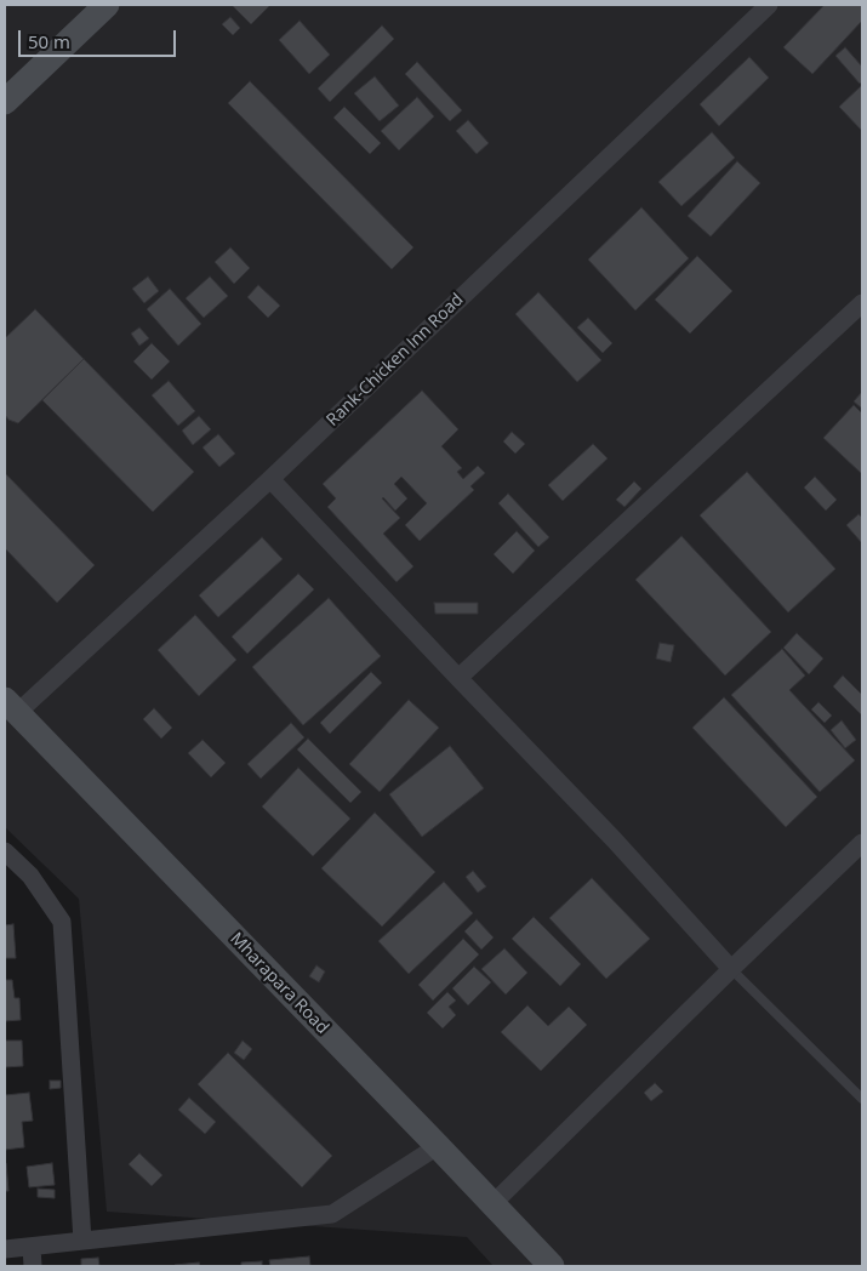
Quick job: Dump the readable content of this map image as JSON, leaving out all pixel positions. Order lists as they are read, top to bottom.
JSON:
{
  "streets": {
    "main road": ["Mharapara Road"],
    "street": ["Rank-Chicken Inn Road"]
  },
  "crossings": [
    ["Rank-Chicken Inn Road", "Mharapara Road"]
  ],
  "scale_bar": "50 m"
}
